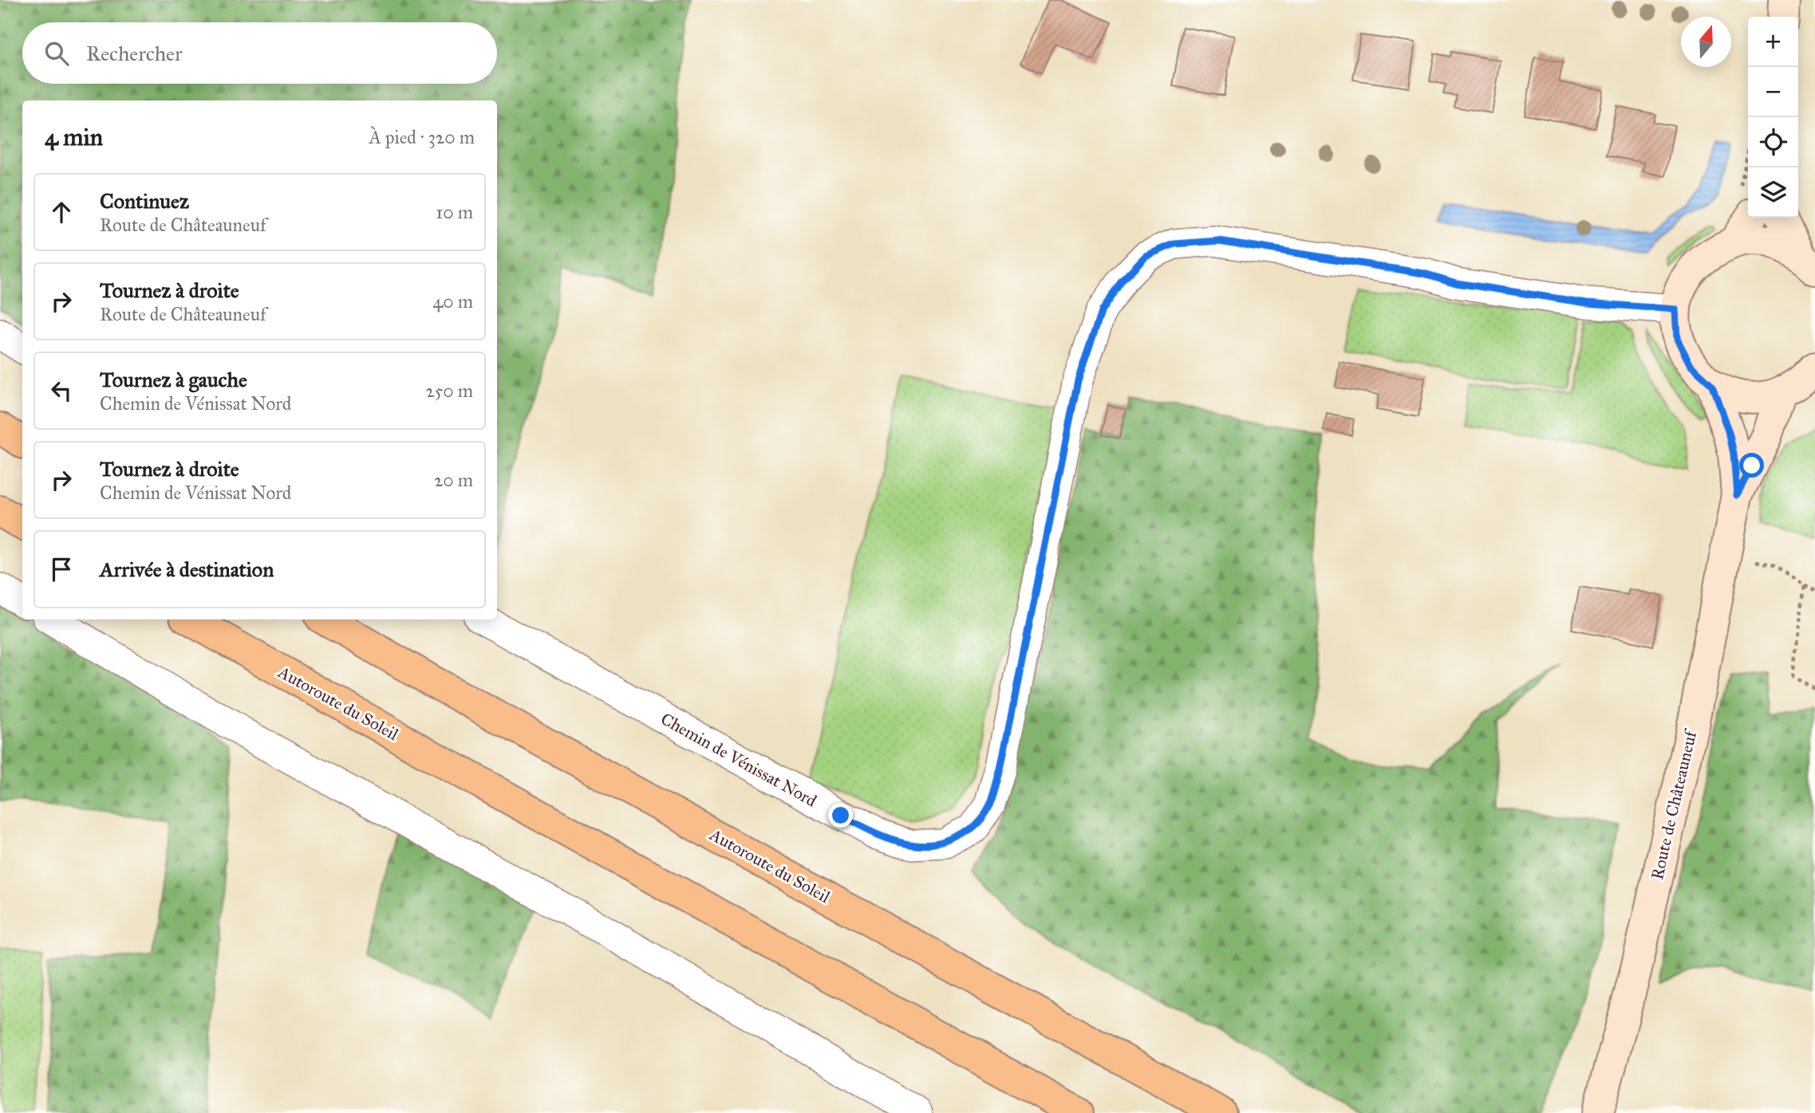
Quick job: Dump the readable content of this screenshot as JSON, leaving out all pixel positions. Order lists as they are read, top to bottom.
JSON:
{
  "streets": {
    "highway": ["Autoroute du Soleil"],
    "main road": ["Route de Châteauneuf"],
    "street": ["Chemin de Vénissat Nord"]
  },
  "crossings": [
    ["Chemin de Vénissat Nord", "Route de Châteauneuf"]
  ],
  "north": "top",
  "page": {
    "map_buttons": ["+", "−"],
    "search": "Rechercher",
    "heading": ["4 min", "À pied · 320 m"],
    "list": [
      ["Continuez", "Route de Châteauneuf", "10 m"],
      ["Tournez à droite", "Route de Châteauneuf", "40 m"],
      ["Tournez à gauche", "Chemin de Vénissat Nord", "250 m"],
      ["Tournez à droite", "Chemin de Vénissat Nord", "20 m"],
      "Arrivée à destination"
    ]
  }
}
